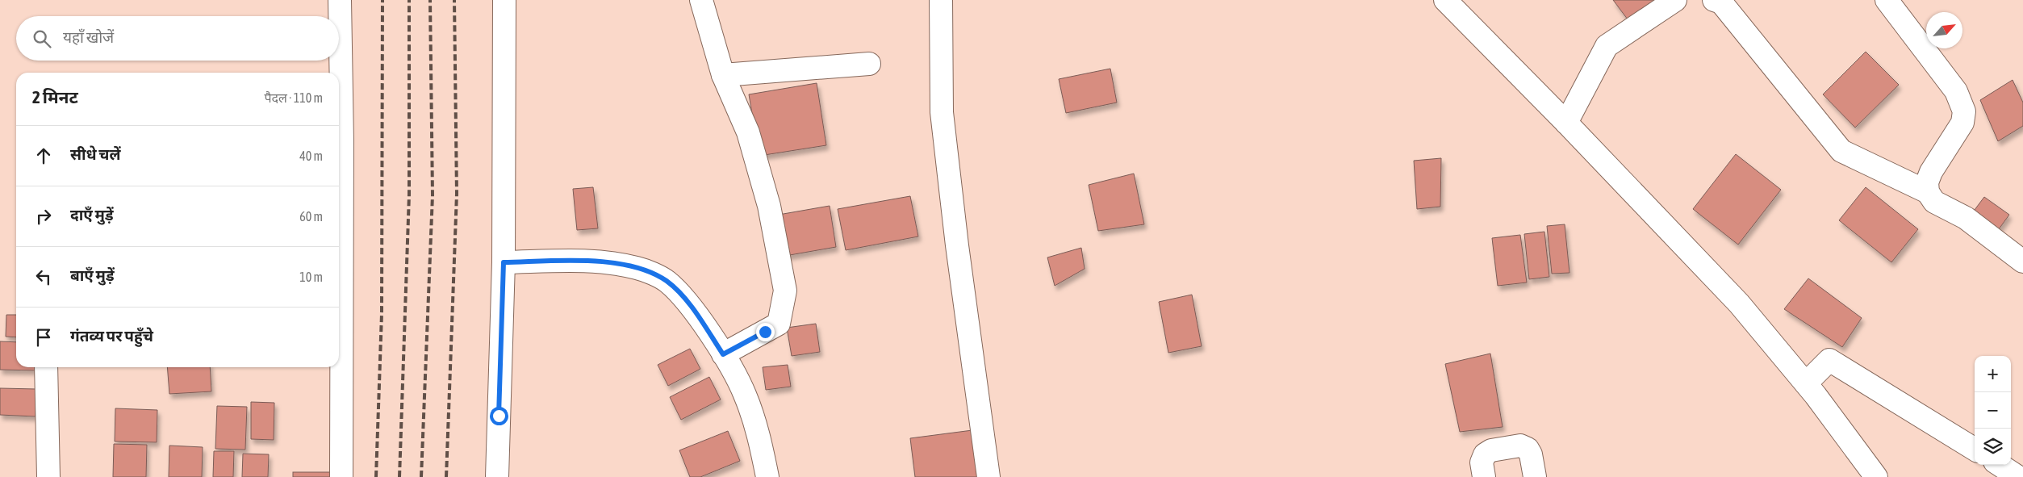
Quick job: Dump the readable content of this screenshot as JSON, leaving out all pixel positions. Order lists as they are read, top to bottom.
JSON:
{
  "north": "top right",
  "page": {
    "search": "यहाँ खोजें",
    "heading": ["2 मिनट", "पैदल · 110 m"],
    "list": [
      ["सीधे चलें", "40 m"],
      ["दाएँ मुड़ें", "60 m"],
      ["बाएँ मुड़ें", "10 m"],
      "गंतव्य पर पहुँचे"
    ],
    "map_buttons": ["+", "−"]
  }
}
